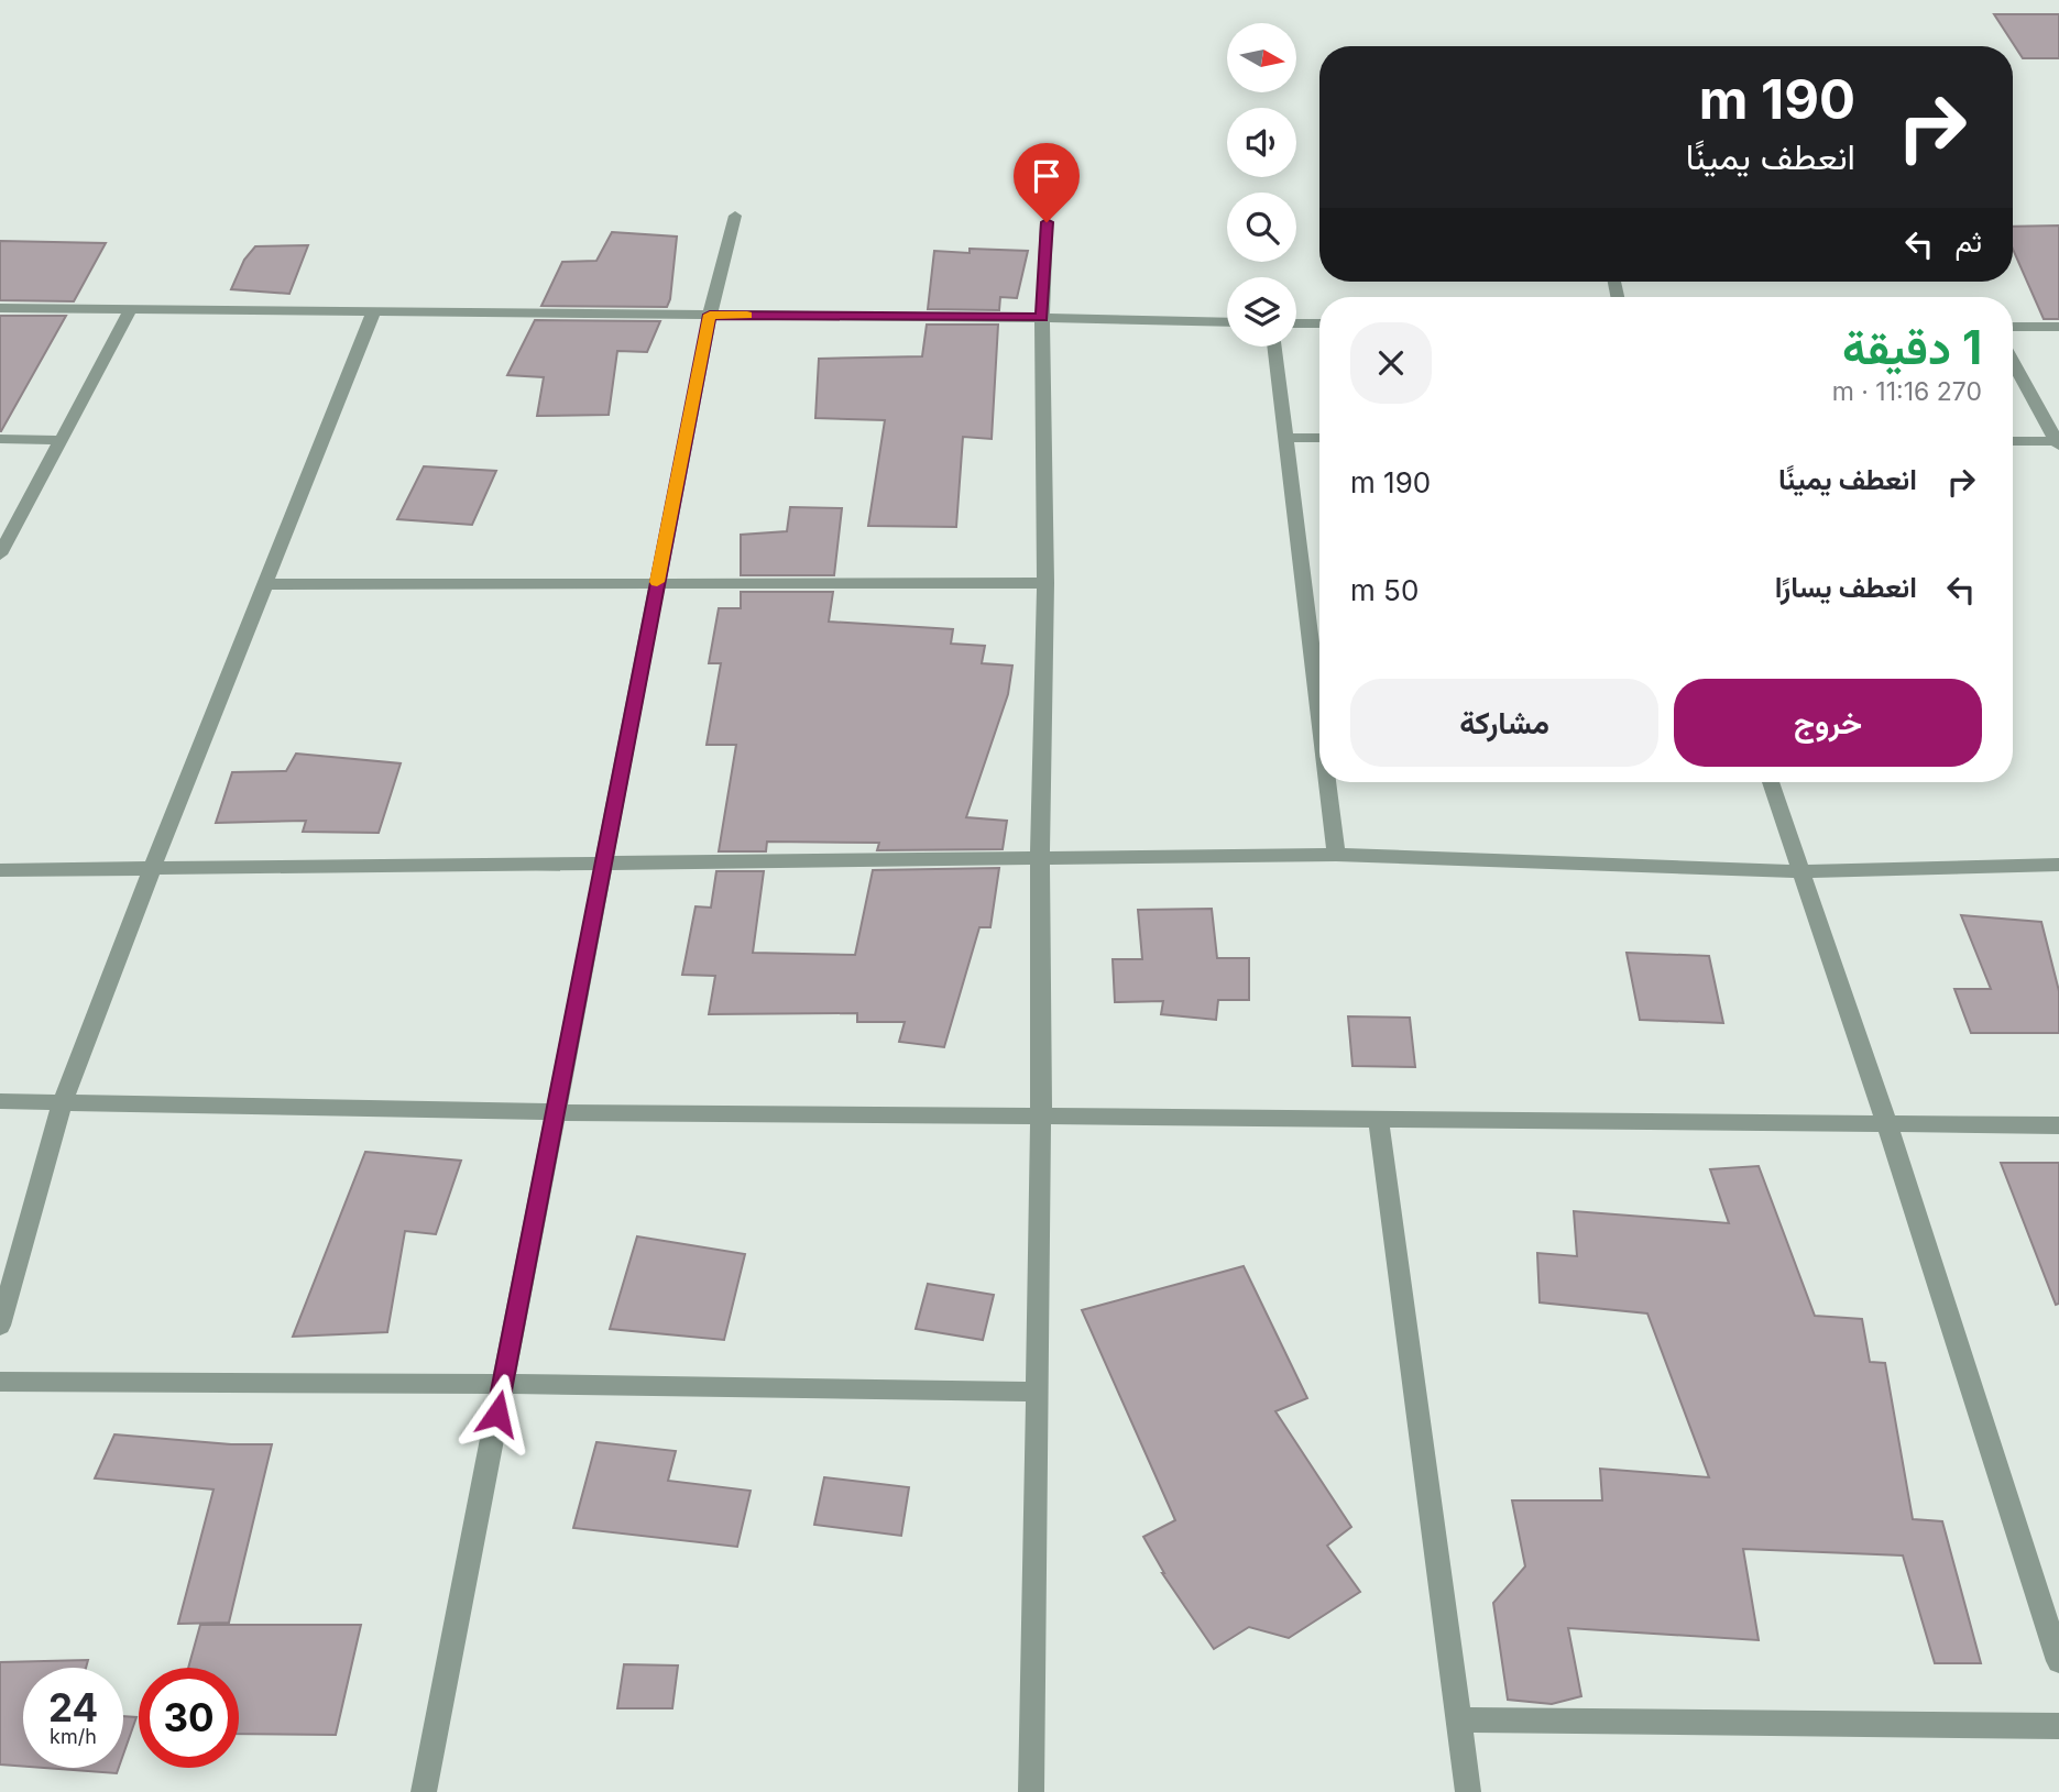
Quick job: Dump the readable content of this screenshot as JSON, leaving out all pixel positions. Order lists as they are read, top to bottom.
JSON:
{
  "north": "right",
  "page": {
    "turn": ["190 m", "انعطف يمينًا"],
    "then": "ثم",
    "heading": ["1 دقيقة", "270 m · 11:16"],
    "list": [
      {
        "name": "انعطف يمينًا",
        "value": "190 m"
      },
      {
        "name": "انعطف يسارًا",
        "value": "50 m"
      }
    ],
    "buttons": ["خروج", "مشاركة"],
    "speed": "24 km/h",
    "limit": "30"
  }
}
